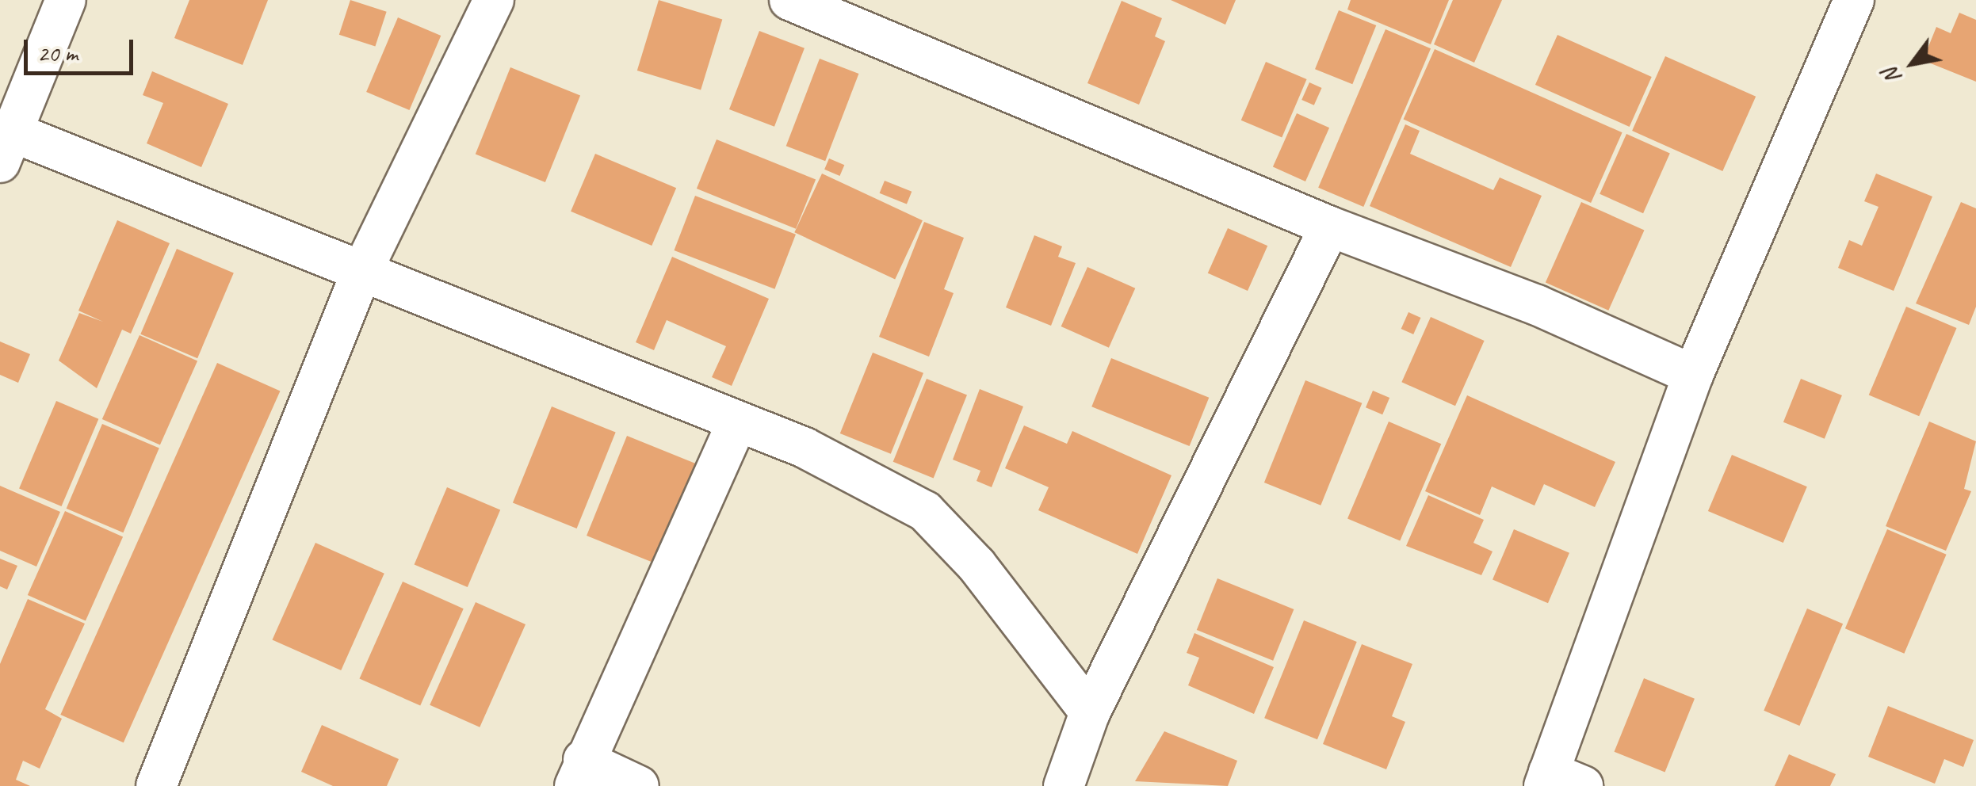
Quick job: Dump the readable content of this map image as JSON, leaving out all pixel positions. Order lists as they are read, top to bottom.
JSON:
{
  "scale_bar": "20 m",
  "north": "bottom left"
}
